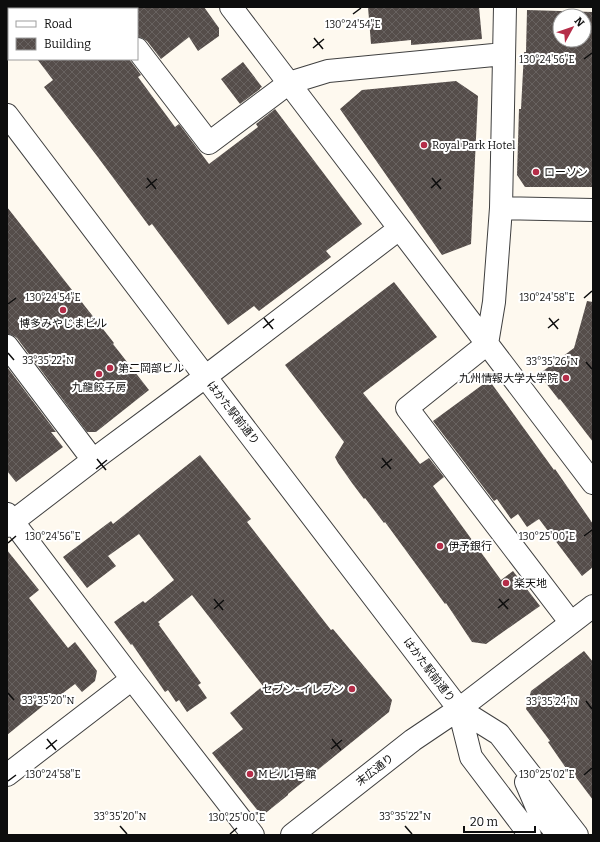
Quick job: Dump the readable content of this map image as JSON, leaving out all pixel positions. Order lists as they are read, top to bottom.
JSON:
{
  "streets": {
    "street": ["はかた駅前通り", "末広通り"]
  },
  "crossings": [
    ["はかた駅前通り", "末広通り"]
  ],
  "places": [
    "Royal Park Hotel",
    "ローソン",
    "博多みやじまビル",
    "第二岡部ビル",
    "九龍餃子房",
    "九州情報大学大学院",
    "伊予銀行",
    "楽天地",
    "セブン-イレブン",
    "Mビル1号館"
  ],
  "legend": ["Road", "Building"],
  "scale_bar": "20 m",
  "north": "top right",
  "coordinates": [
    "130°24'54\"E",
    "130°24'56\"E",
    "130°24'58\"E",
    "33°35'22\"N",
    "33°35'26\"N",
    "130°25'00\"E",
    "33°35'20\"N",
    "33°35'24\"N",
    "130°25'02\"E"
  ]
}
